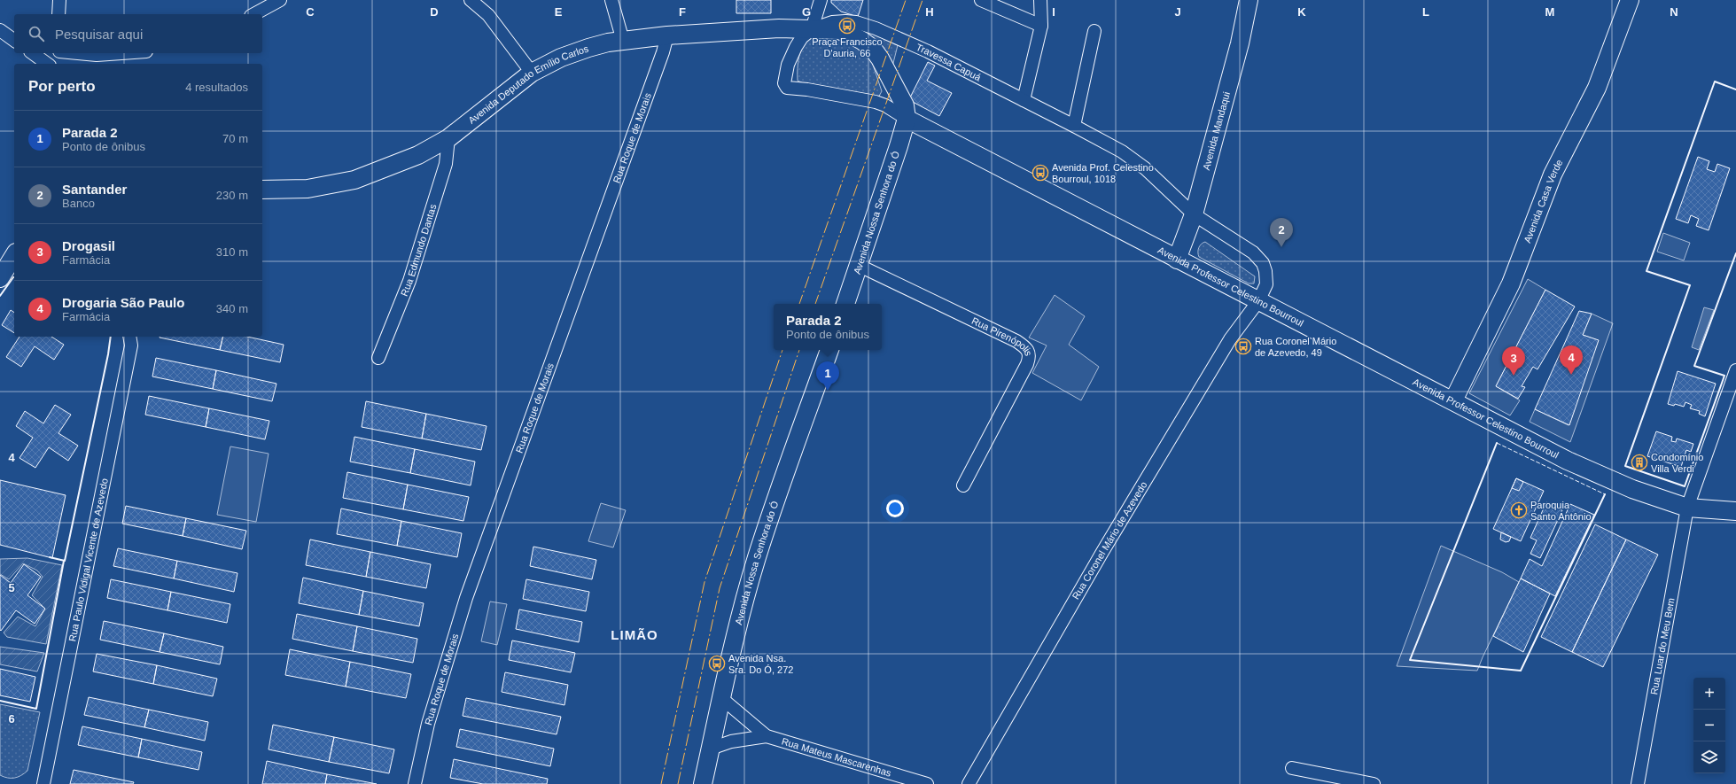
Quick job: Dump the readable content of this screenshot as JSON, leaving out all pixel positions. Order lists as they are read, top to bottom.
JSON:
{
  "streets": {
    "main road": [
      "Avenida Deputado Emílio Carlos",
      "Avenida Mandaqui",
      "Avenida Casa Verde",
      "Avenida Nossa Senhora do Ó",
      "Avenida Professor Celestino Bourroul"
    ],
    "street": [
      "Travessa Capuá",
      "Rua Roque de Morais",
      "Rua Edmundo Dantas",
      "Rua Pirenópolis",
      "Rua Coronel Mário de Azevedo",
      "Rua Paulo Vidigal Vicente de Azevedo",
      "Rua Luar do Meu Bem",
      "Rua Mateus Mascarenhas"
    ]
  },
  "crossings": [
    ["Travessa Capuá", "Avenida Deputado Emílio Carlos"],
    ["Travessa Capuá", "Avenida Mandaqui"],
    ["Travessa Capuá", "Rua Coronel Mário de Azevedo"],
    ["Avenida Deputado Emílio Carlos", "Rua Roque de Morais"],
    ["Avenida Deputado Emílio Carlos", "Rua Edmundo Dantas"],
    ["Avenida Mandaqui", "Avenida Professor Celestino Bourroul"],
    ["Avenida Mandaqui", "Rua Coronel Mário de Azevedo"],
    ["Avenida Casa Verde", "Avenida Professor Celestino Bourroul"],
    ["Avenida Nossa Senhora do Ó", "Avenida Professor Celestino Bourroul"],
    ["Avenida Nossa Senhora do Ó", "Rua Pirenópolis"],
    ["Avenida Nossa Senhora do Ó", "Rua Mateus Mascarenhas"],
    ["Avenida Professor Celestino Bourroul", "Rua Coronel Mário de Azevedo"],
    ["Avenida Professor Celestino Bourroul", "Rua Luar do Meu Bem"]
  ],
  "districts": ["LIMÃO"],
  "places": {
    "bus stop": [
      "Praça Francisco D'auria, 66",
      "Avenida Prof. Celestino Bourroul, 1018",
      "Rua Coronel Mário de Azevedo, 49",
      "Avenida Nsa. Sra. Do Ó, 272"
    ],
    "building": ["Condomínio Villa Verdi"],
    "church": ["Paroquia Santo Antônio"]
  },
  "page": {
    "search": "Pesquisar aqui",
    "heading": ["Por perto", "4 resultados"],
    "list": [
      {
        "mark": "1",
        "name": "Parada 2",
        "note": "Ponto de ônibus",
        "value": "70 m"
      },
      {
        "mark": "2",
        "name": "Santander",
        "note": "Banco",
        "value": "230 m"
      },
      {
        "mark": "3",
        "name": "Drogasil",
        "note": "Farmácia",
        "value": "310 m"
      },
      {
        "mark": "4",
        "name": "Drogaria São Paulo",
        "note": "Farmácia",
        "value": "340 m"
      }
    ],
    "pins": [
      "2",
      "4",
      "3",
      "1"
    ],
    "popup": ["Parada 2", "Ponto de ônibus"],
    "map_buttons": ["+", "−"]
  },
  "grid": {
    "columns": [
      "C",
      "D",
      "E",
      "F",
      "G",
      "H",
      "I",
      "J",
      "K",
      "L",
      "M",
      "N"
    ],
    "rows": ["4", "5", "6"]
  }
}
